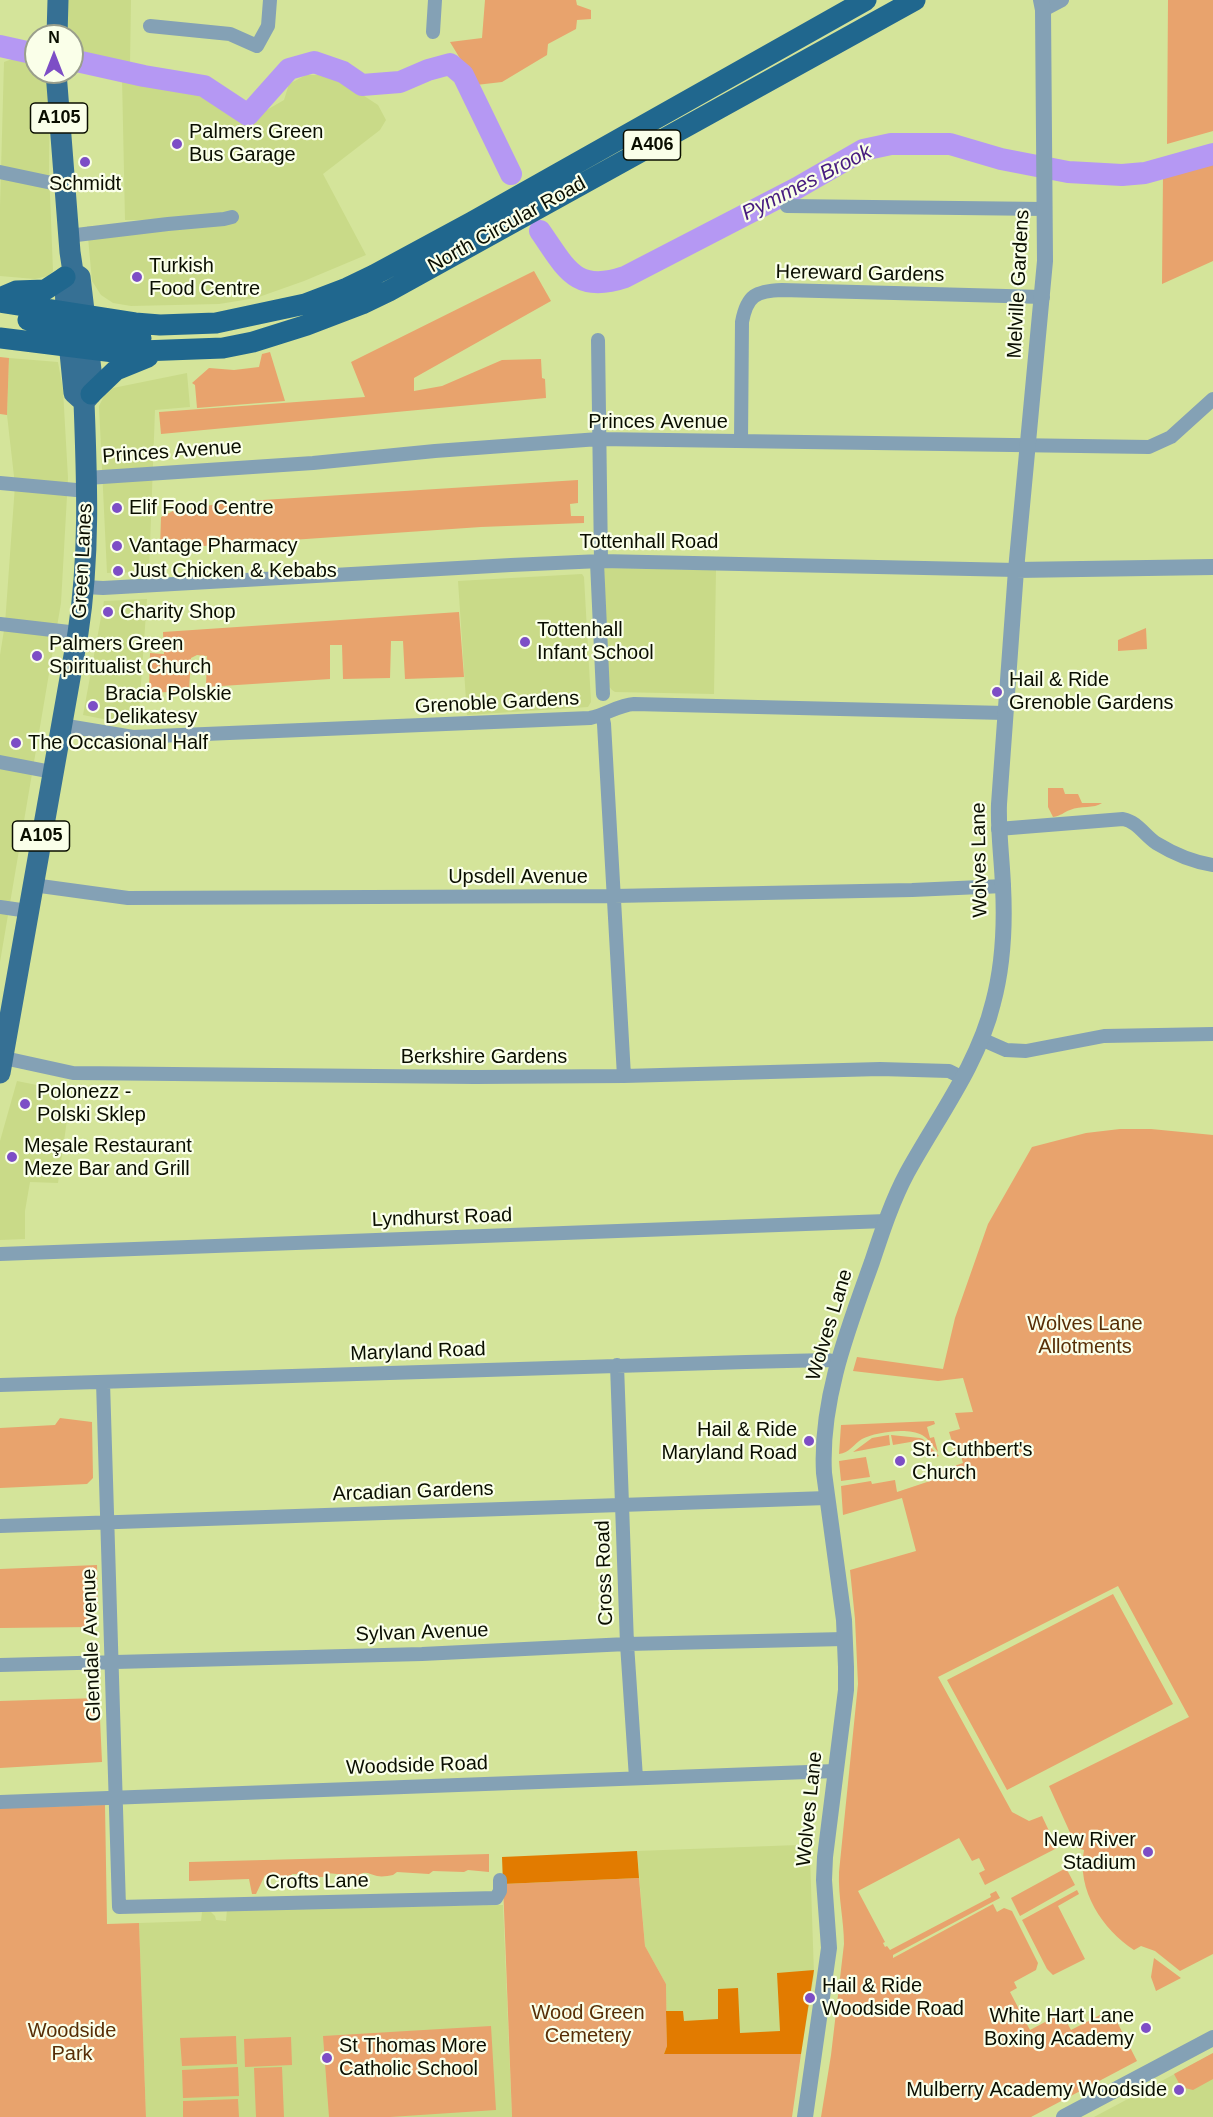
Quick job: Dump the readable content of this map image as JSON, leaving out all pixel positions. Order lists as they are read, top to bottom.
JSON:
{
  "streets": {
    "highway": ["A406", "North Circular Road"],
    "main road": ["A105", "Green Lanes"],
    "street": [
      "Hereward Gardens",
      "Melville Gardens",
      "Princes Avenue",
      "Tottenhall Road",
      "Grenoble Gardens",
      "Wolves Lane",
      "Upsdell Avenue",
      "Berkshire Gardens",
      "Lyndhurst Road",
      "Maryland Road",
      "Arcadian Gardens",
      "Cross Road",
      "Sylvan Avenue",
      "Glendale Avenue",
      "Woodside Road",
      "Crofts Lane"
    ]
  },
  "crossings": [
    ["A406", "North Circular Road"],
    ["A406", "Green Lanes"],
    ["North Circular Road", "Green Lanes"],
    ["Hereward Gardens", "Melville Gardens"],
    ["Hereward Gardens", "Princes Avenue"],
    ["Melville Gardens", "Princes Avenue"],
    ["Melville Gardens", "Tottenhall Road"],
    ["Melville Gardens", "Wolves Lane"],
    ["Princes Avenue", "Green Lanes"],
    ["Tottenhall Road", "Green Lanes"],
    ["Tottenhall Road", "Wolves Lane"],
    ["Green Lanes", "Grenoble Gardens"],
    ["Green Lanes", "Upsdell Avenue"],
    ["Green Lanes", "Berkshire Gardens"],
    ["Grenoble Gardens", "Wolves Lane"],
    ["Wolves Lane", "Upsdell Avenue"],
    ["Wolves Lane", "Berkshire Gardens"],
    ["Wolves Lane", "Lyndhurst Road"],
    ["Wolves Lane", "Maryland Road"],
    ["Wolves Lane", "Arcadian Gardens"],
    ["Wolves Lane", "Sylvan Avenue"],
    ["Wolves Lane", "Woodside Road"],
    ["Maryland Road", "Cross Road"],
    ["Maryland Road", "Glendale Avenue"],
    ["Arcadian Gardens", "Cross Road"],
    ["Arcadian Gardens", "Glendale Avenue"],
    ["Cross Road", "Sylvan Avenue"],
    ["Cross Road", "Woodside Road"],
    ["Sylvan Avenue", "Glendale Avenue"],
    ["Glendale Avenue", "Woodside Road"],
    ["Glendale Avenue", "Crofts Lane"]
  ],
  "water": ["Pymmes Brook"],
  "parks": ["Wolves Lane Allotments", "Wood Green Cemetery", "Woodside Park"],
  "places": [
    "Palmers Green Bus Garage",
    "Schmidt",
    "Turkish Food Centre",
    "Elif Food Centre",
    "Vantage Pharmacy",
    "Just Chicken & Kebabs",
    "Charity Shop",
    "Tottenhall Infant School",
    "Palmers Green Spiritualist Church",
    "Hail & Ride Grenoble Gardens",
    "Bracia Polskie Delikatesy",
    "The Occasional Half",
    "Polonezz - Polski Sklep",
    "Meşale Restaurant Meze Bar and Grill",
    "Hail & Ride Maryland Road",
    "St. Cuthbert's Church",
    "New River Stadium",
    "Hail & Ride Woodside Road",
    "White Hart Lane Boxing Academy",
    "St Thomas More Catholic School",
    "Mulberry Academy Woodside"
  ],
  "north": "top"
}
